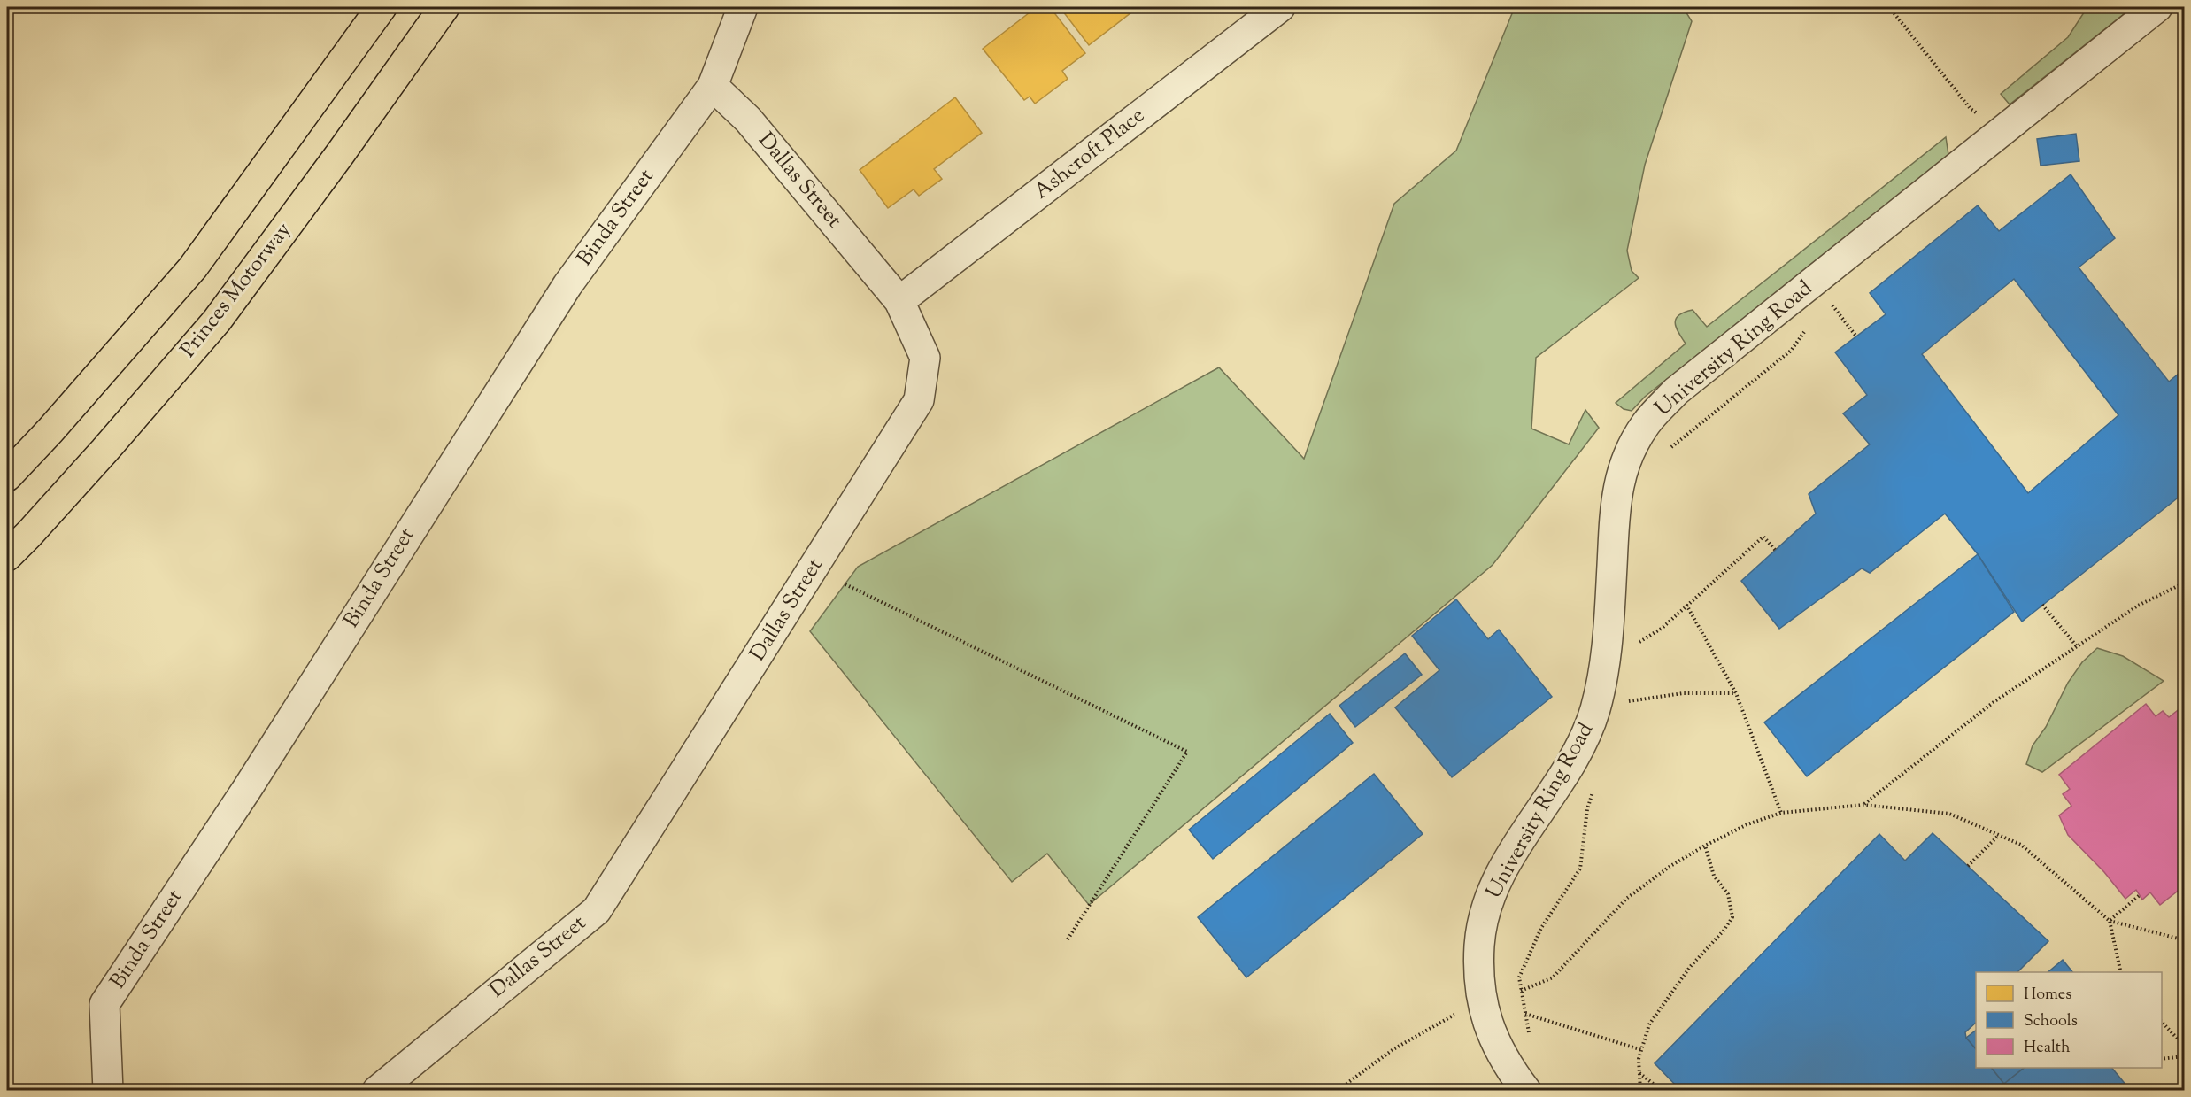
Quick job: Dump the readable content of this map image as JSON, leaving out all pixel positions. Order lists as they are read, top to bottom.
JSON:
{
  "streets": {
    "highway": ["Princes Motorway"],
    "street": [
      "Ashcroft Place",
      "Dallas Street",
      "Binda Street",
      "University Ring Road"
    ]
  },
  "crossings": [
    ["Ashcroft Place", "Dallas Street"],
    ["Dallas Street", "Binda Street"]
  ],
  "legend": ["Homes", "Schools", "Health"]
}
